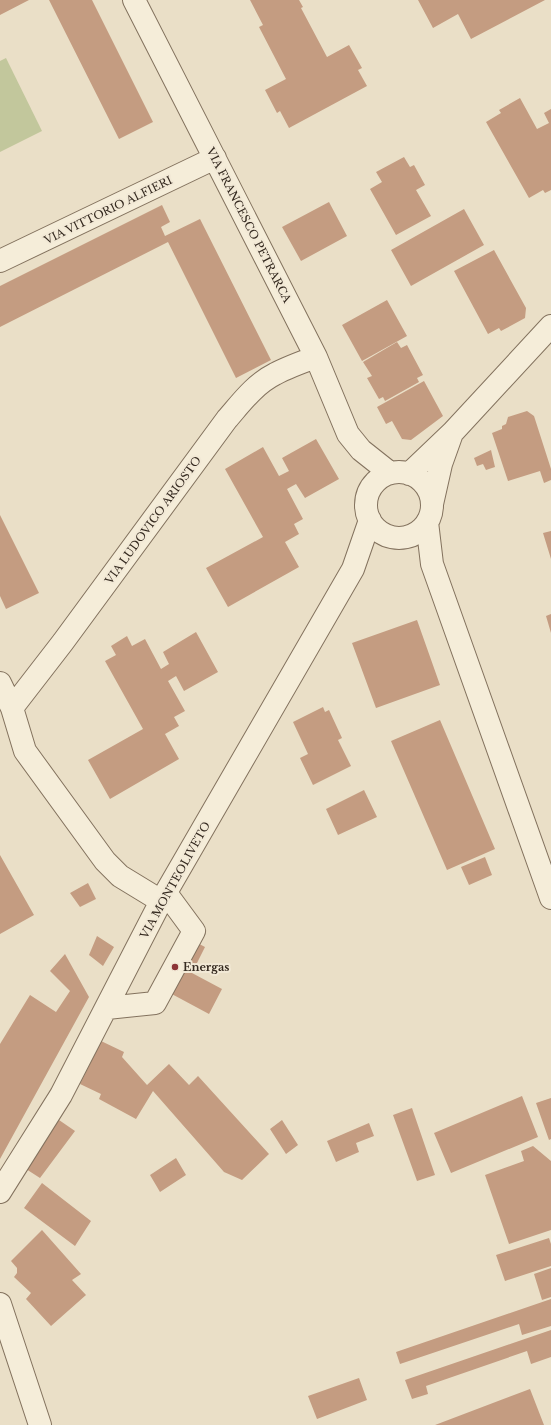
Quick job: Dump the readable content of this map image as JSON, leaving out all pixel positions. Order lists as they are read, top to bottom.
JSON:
{
  "streets": {
    "street": [
      "VIA VITTORIO ALFIERI",
      "VIA FRANCESCO PETRARCA",
      "VIA LUDOVICO ARIOSTO",
      "VIA MONTEOLIVETO"
    ]
  },
  "crossings": [
    ["VIA VITTORIO ALFIERI", "VIA FRANCESCO PETRARCA"],
    ["VIA FRANCESCO PETRARCA", "VIA LUDOVICO ARIOSTO"],
    ["VIA FRANCESCO PETRARCA", "VIA MONTEOLIVETO"]
  ],
  "places": ["Energas"]
}
